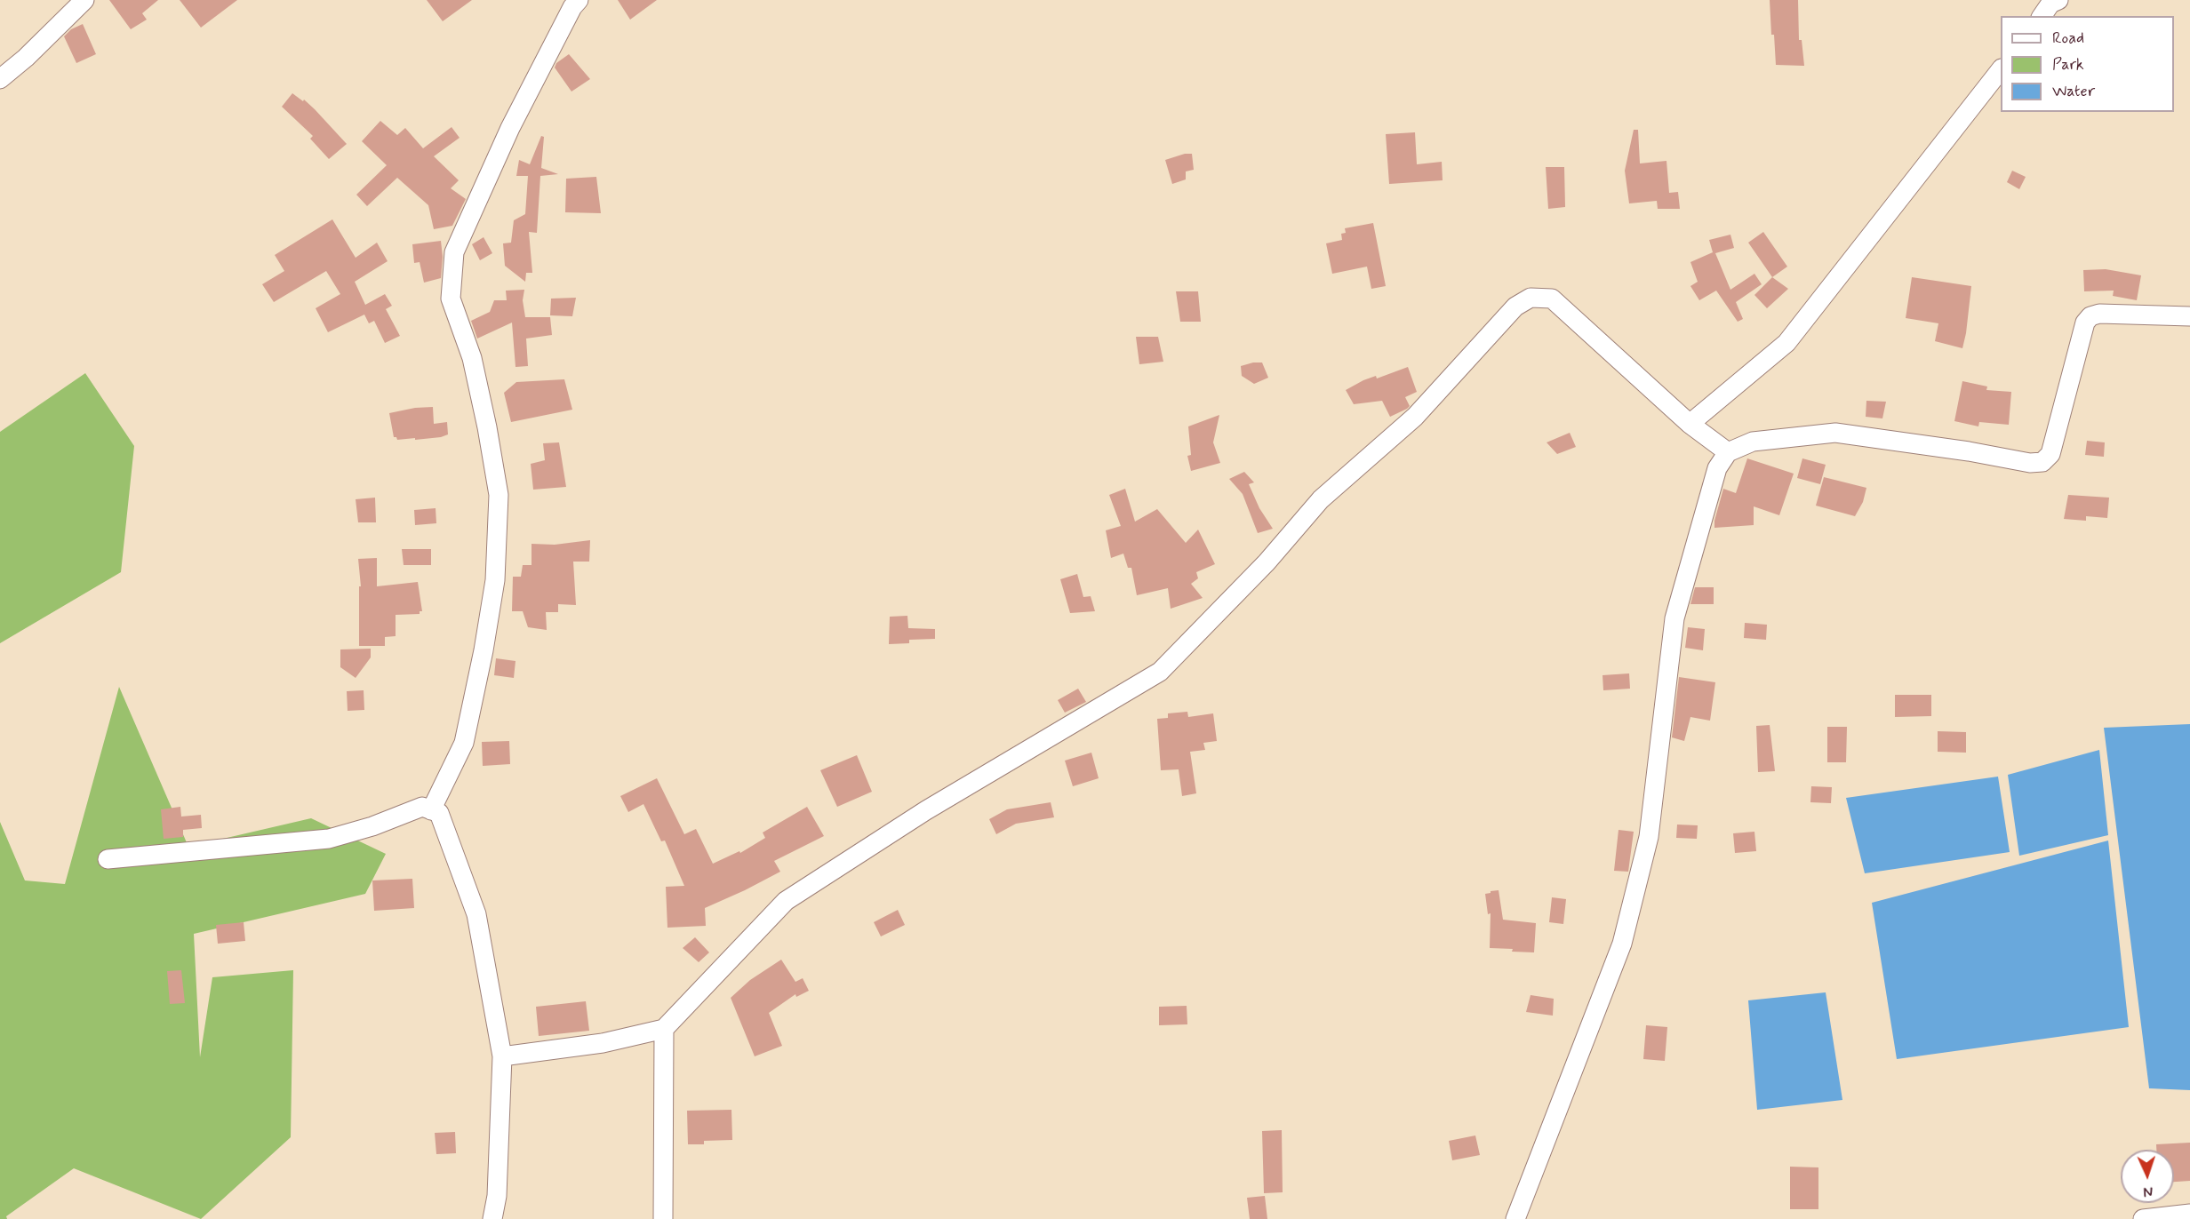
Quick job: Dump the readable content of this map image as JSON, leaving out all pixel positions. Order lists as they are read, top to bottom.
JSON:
{
  "legend": ["Road", "Park", "Water"],
  "north": "bottom"
}
